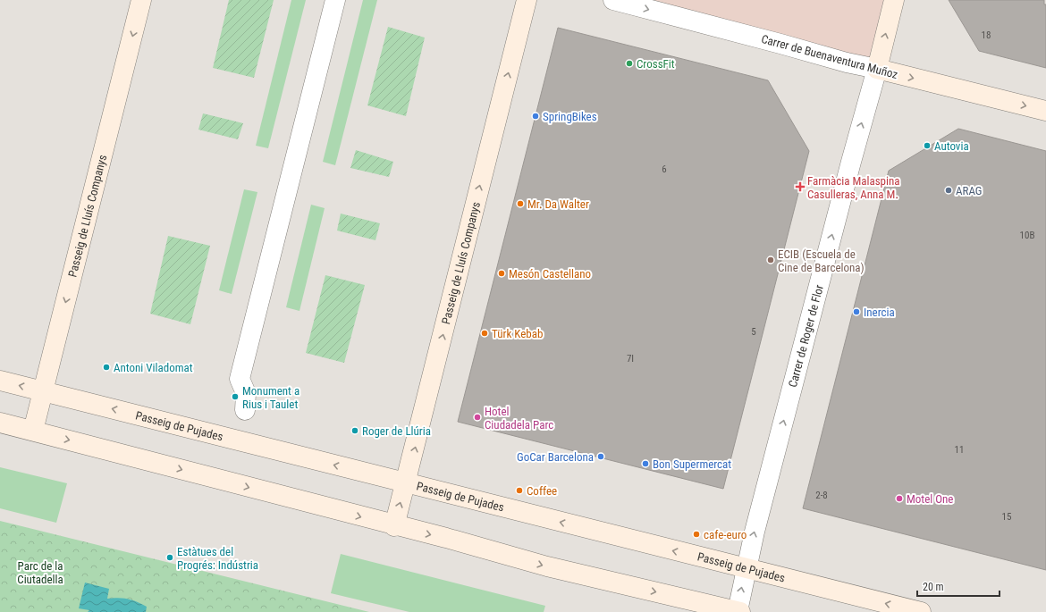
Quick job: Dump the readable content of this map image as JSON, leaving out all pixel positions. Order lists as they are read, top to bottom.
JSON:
{
  "streets": {
    "street": [
      "Carrer de Buenaventura Muñoz",
      "Passeig de Lluís Companys",
      "Carrer de Roger de Flor",
      "Passeig de Pujades"
    ]
  },
  "crossings": [
    ["Carrer de Buenaventura Muñoz", "Carrer de Roger de Flor"],
    ["Passeig de Lluís Companys", "Passeig de Pujades"],
    ["Carrer de Roger de Flor", "Passeig de Pujades"]
  ],
  "one_way": ["Carrer de Buenaventura Muñoz", "Carrer de Roger de Flor"],
  "parks": ["Parc de la Ciutadella"],
  "places": {
    "other": [
      "CrossFit",
      "SpringBikes",
      "Autovia",
      "ARAG",
      "Mr. Da Walter",
      "ECIB (Escuela de Cine de Barcelona)",
      "Mesón Castellano",
      "Inercia",
      "Türk Kebab",
      "Antoni Viladomat",
      "Monument a Rius i Taulet",
      "Hotel Ciudadela Parc",
      "Roger de Llúria",
      "GoCar Barcelona",
      "Bon Supermercat",
      "Coffee",
      "Motel One",
      "cafe-euro",
      "Estàtues del Progrés: Indústria"
    ],
    "health": ["Farmàcia Malaspina Casulleras, Anna M."]
  },
  "house_numbers": [
    "18",
    "6",
    "10B",
    "5",
    "7I",
    "11",
    "2-8",
    "15"
  ],
  "scale_bar": "20 m"
}
